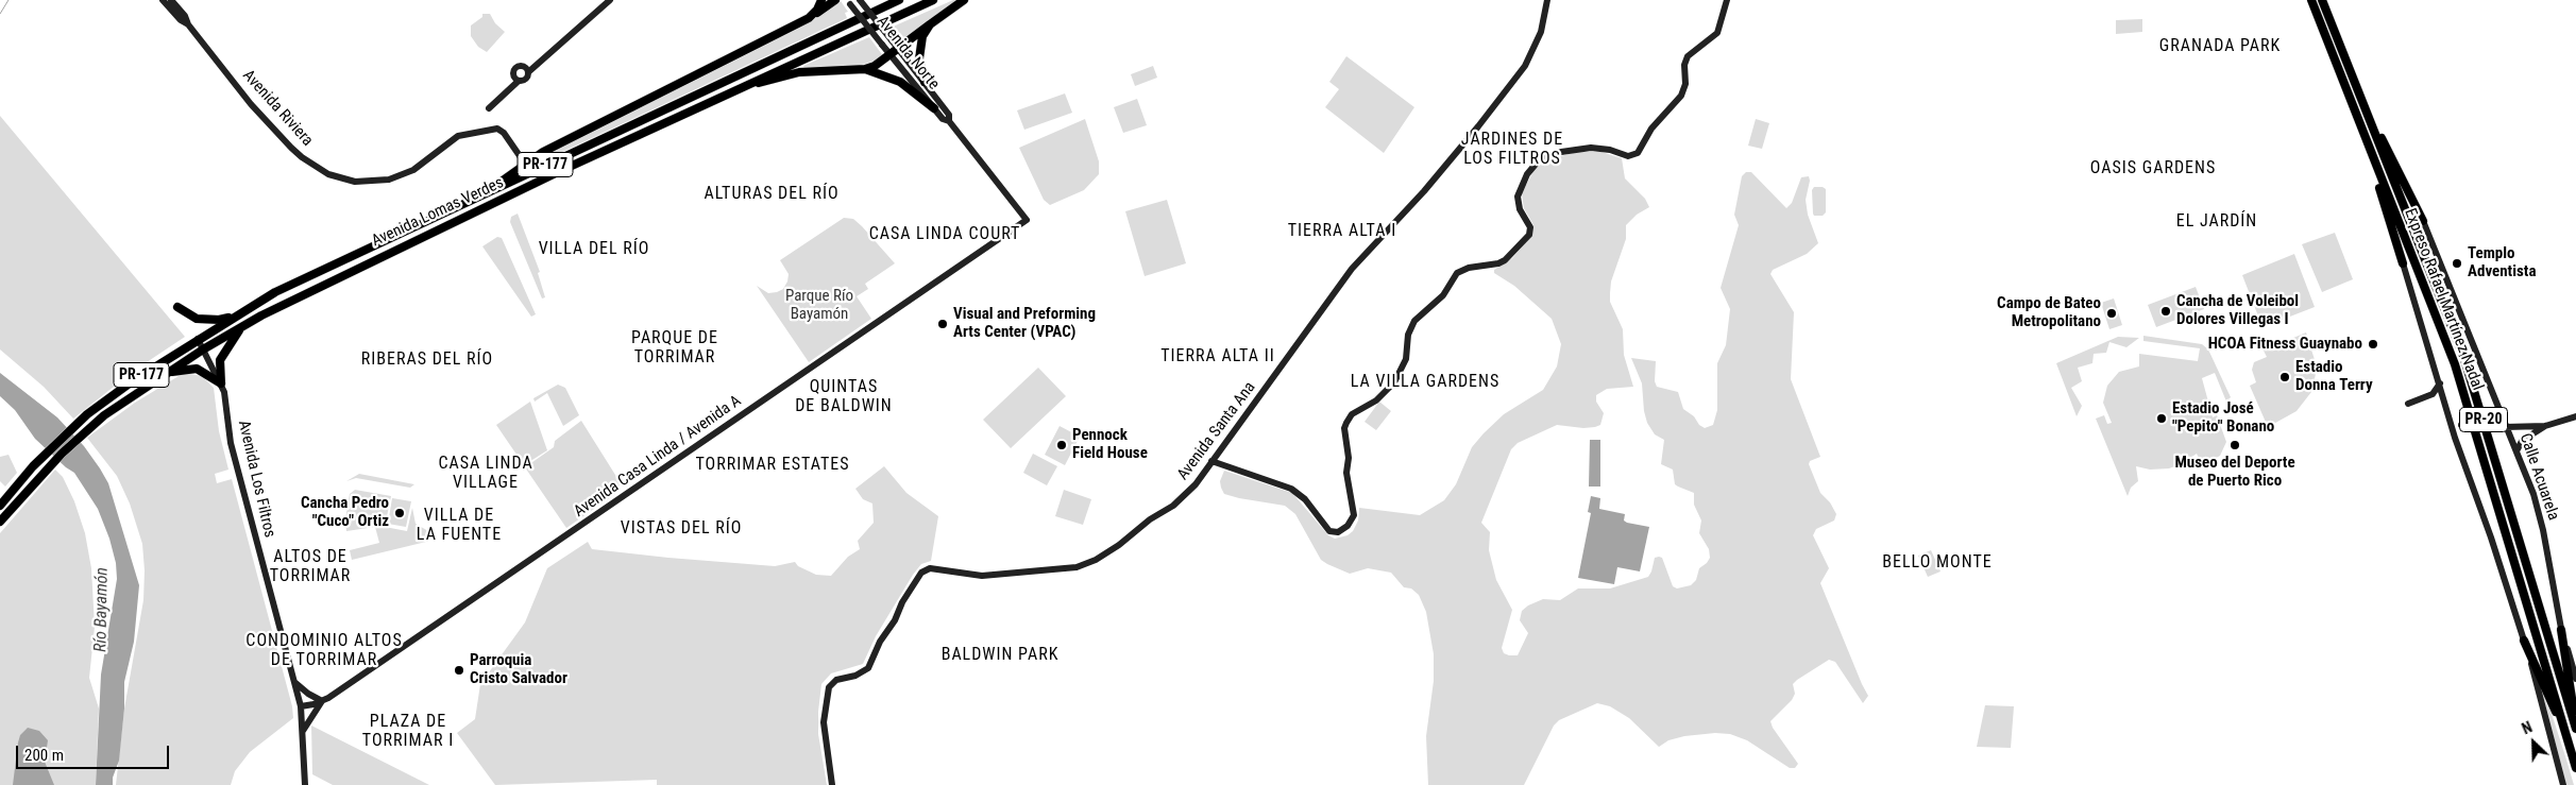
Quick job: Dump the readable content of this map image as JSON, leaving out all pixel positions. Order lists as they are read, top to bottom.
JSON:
{
  "streets": {
    "highway": [
      "PR-177",
      "Avenida Lomas Verdes",
      "Expreso Rafael Martínez Nadal",
      "PR-20"
    ],
    "street": [
      "Avenida Norte",
      "Avenida Riviera",
      "Avenida Santa Ana",
      "Avenida Casa Linda / Avenida A",
      "Calle Acuarela",
      "Avenida Los Filtros"
    ]
  },
  "crossings": [
    ["Avenida Norte", "Avenida Casa Linda / Avenida A"],
    ["Avenida Lomas Verdes", "Avenida Los Filtros"],
    ["Avenida Casa Linda / Avenida A", "Avenida Los Filtros"]
  ],
  "districts": [
    "GRANADA PARK",
    "JARDINES DE LOS FILTROS",
    "OASIS GARDENS",
    "ALTURAS DEL RÍO",
    "EL JARDÍN",
    "TIERRA ALTA I",
    "CASA LINDA COURT",
    "VILLA DEL RÍO",
    "PARQUE DE TORRIMAR",
    "TIERRA ALTA II",
    "RIBERAS DEL RÍO",
    "LA VILLA GARDENS",
    "QUINTAS DE BALDWIN",
    "CASA LINDA VILLAGE",
    "TORRIMAR ESTATES",
    "VILLA DE LA FUENTE",
    "VISTAS DEL RÍO",
    "ALTOS DE TORRIMAR",
    "BELLO MONTE",
    "CONDOMINIO ALTOS DE TORRIMAR",
    "BALDWIN PARK",
    "PLAZA DE TORRIMAR I"
  ],
  "water": ["Río Bayamón"],
  "parks": ["Parque Río Bayamón"],
  "places": [
    "Templo Adventista",
    "Cancha de Voleibol Dolores Villegas I",
    "Campo de Bateo Metropolitano",
    "Visual and Preforming Arts Center (VPAC)",
    "HCOA Fitness Guaynabo",
    "Estadio Donna Terry",
    "Estadio José \"Pepito\" Bonano",
    "Pennock Field House",
    "Museo del Deporte de Puerto Rico",
    "Cancha Pedro \"Cuco\" Ortiz",
    "Parroquia Cristo Salvador"
  ],
  "scale_bar": "200 m",
  "north": "top left"
}
